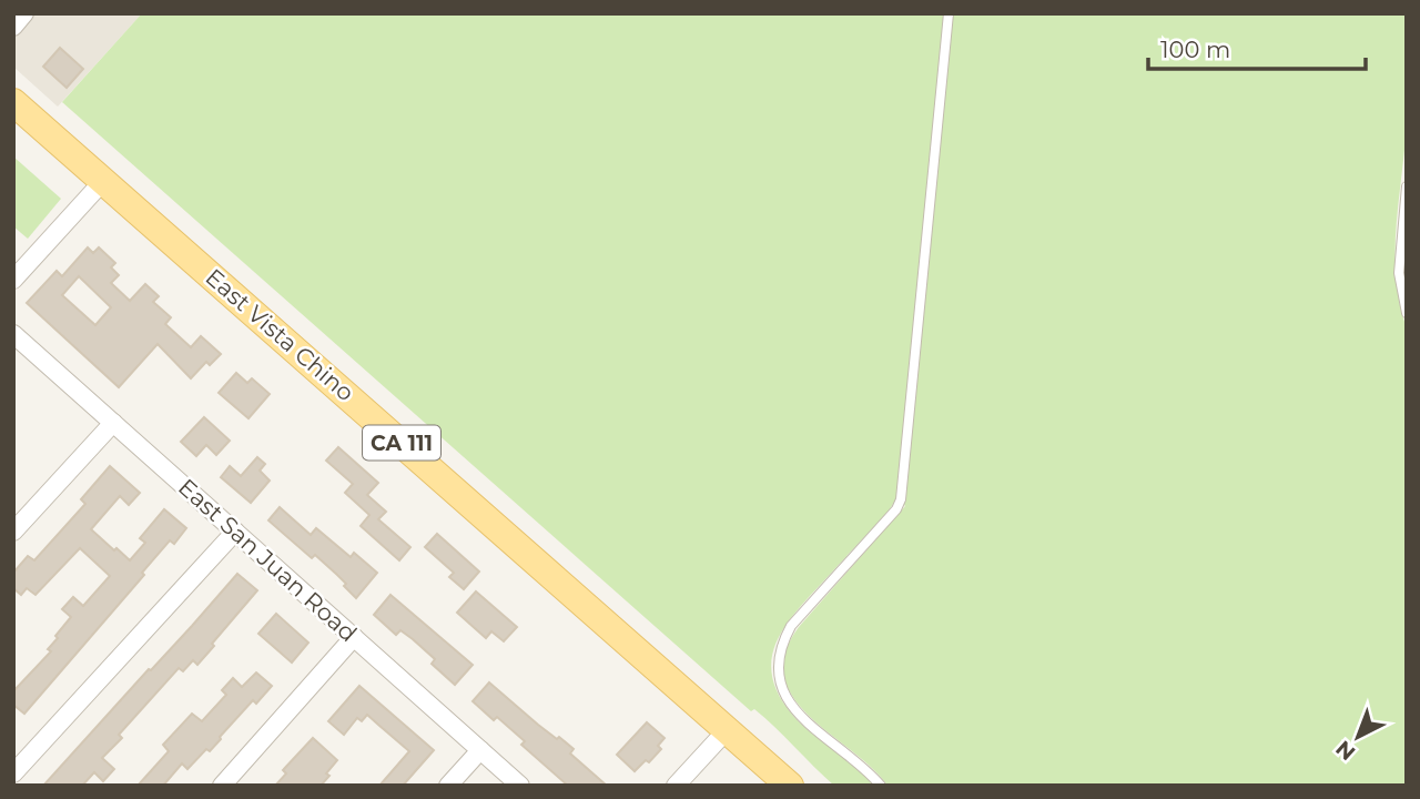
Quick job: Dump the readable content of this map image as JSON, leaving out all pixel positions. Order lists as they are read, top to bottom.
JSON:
{
  "streets": {
    "main road": ["East Vista Chino", "CA 111"],
    "street": ["East San Juan Road"]
  },
  "scale_bar": "100 m",
  "north": "bottom left"
}
